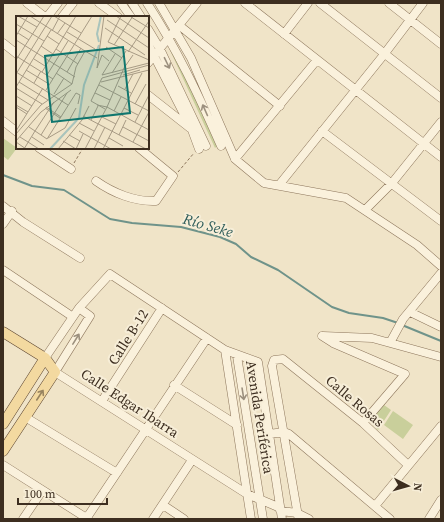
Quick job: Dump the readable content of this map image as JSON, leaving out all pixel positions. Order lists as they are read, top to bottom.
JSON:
{
  "streets": {
    "main road": ["Calle Edgar Ibarra"],
    "street": ["Calle B-12", "Calle Rosas", "Avenida Periférica"]
  },
  "crossings": [
    ["Calle B-12", "Calle Edgar Ibarra"],
    ["Calle Edgar Ibarra", "Avenida Periférica"]
  ],
  "water": ["Río Seke"],
  "scale_bar": "100 m",
  "north": "right"
}
